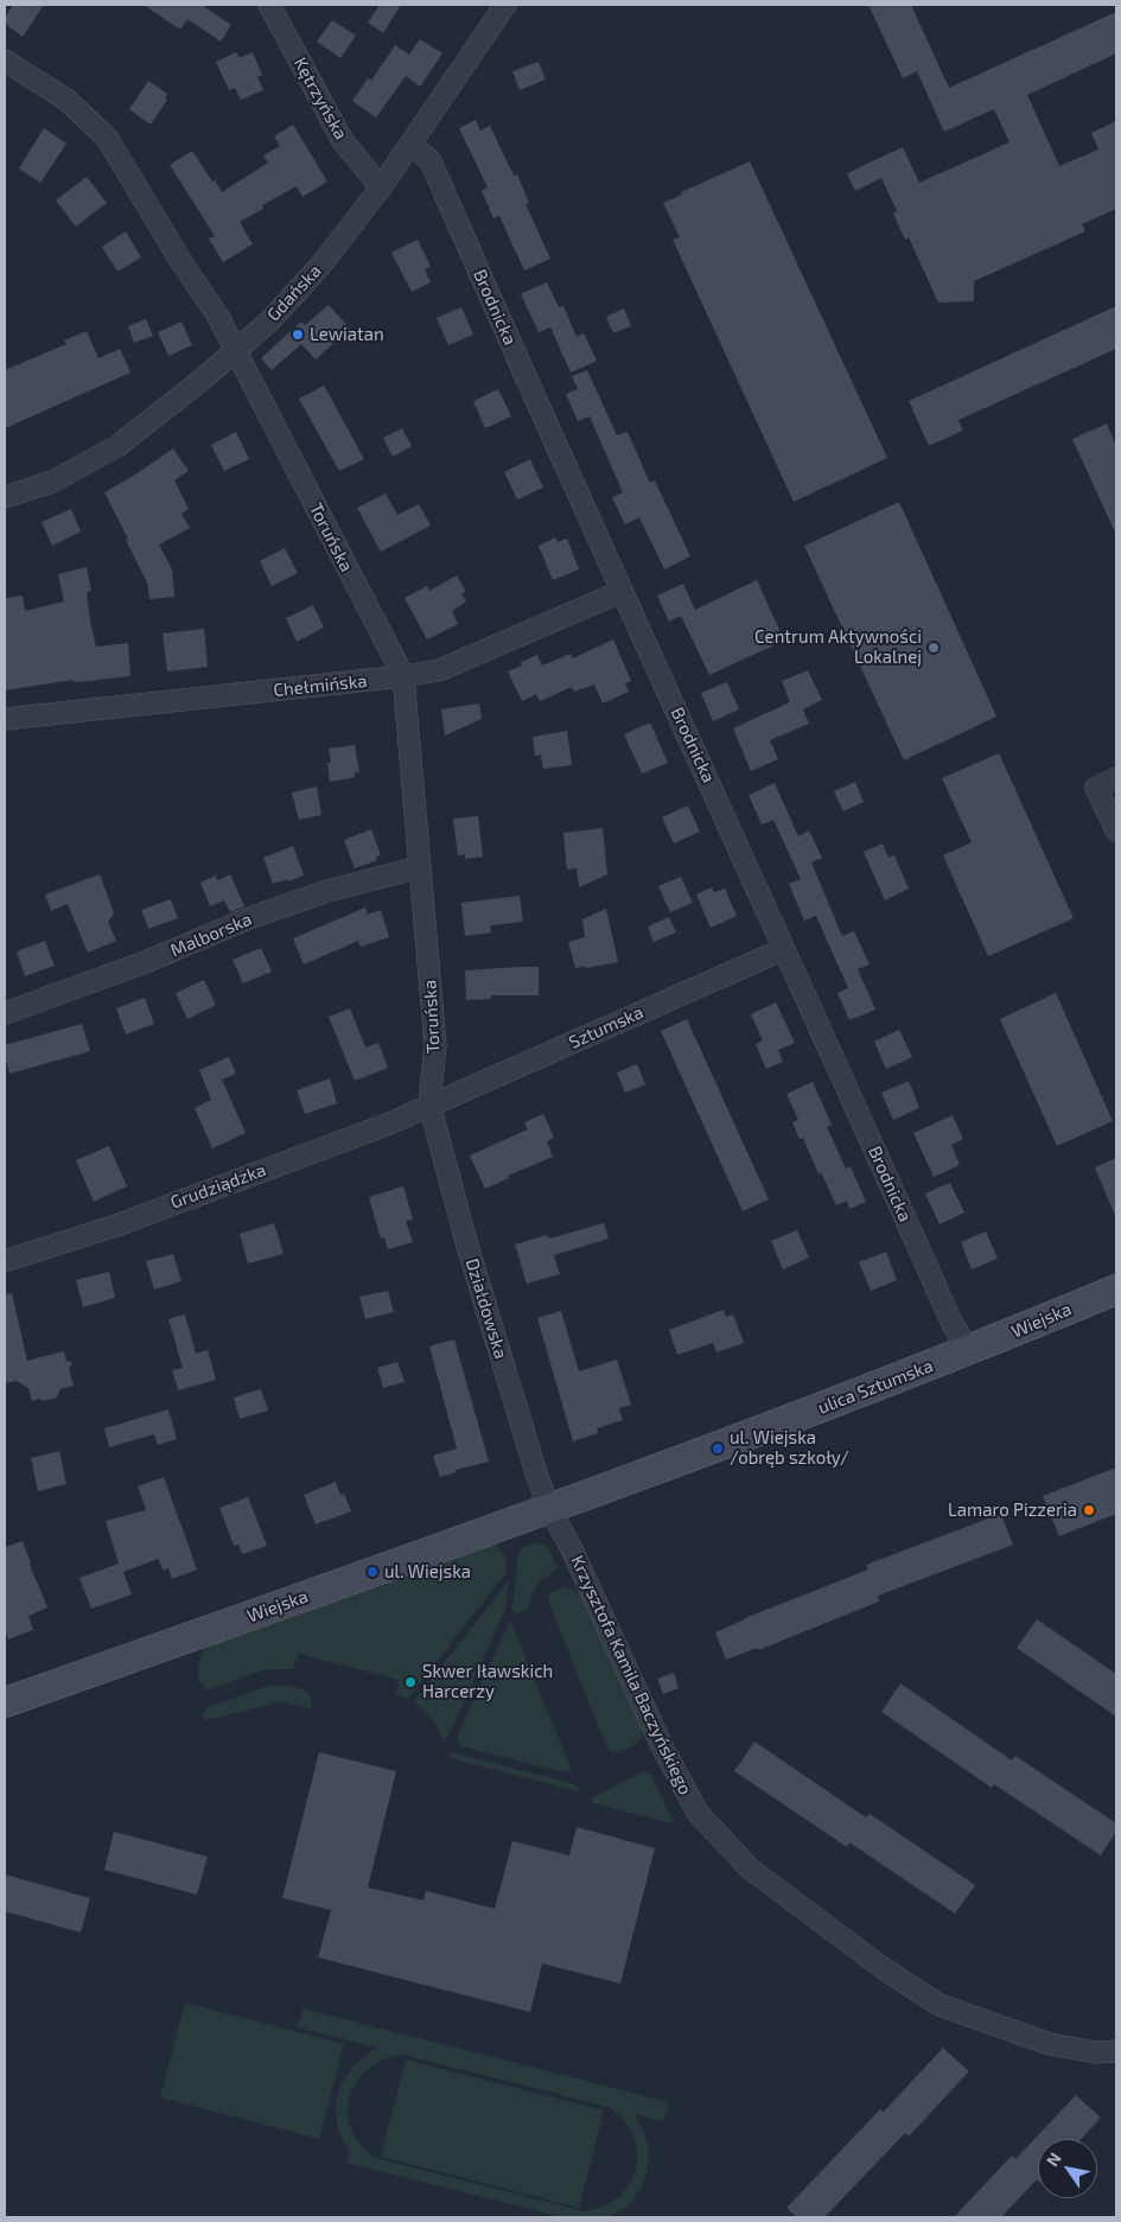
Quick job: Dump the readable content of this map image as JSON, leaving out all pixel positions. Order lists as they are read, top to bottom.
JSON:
{
  "streets": {
    "street": [
      "Kętrzyńska",
      "Gdańska",
      "Brodnicka",
      "Toruńska",
      "Chełmińska",
      "Malborska",
      "Sztumska",
      "Grudziądzka",
      "Działdowska",
      "Wiejska",
      "ulica Sztumska",
      "Krzysztofa Kamila Baczyńskiego"
    ]
  },
  "crossings": [
    ["Kętrzyńska", "Gdańska"],
    ["Gdańska", "Brodnicka"],
    ["Gdańska", "Toruńska"],
    ["Brodnicka", "Chełmińska"],
    ["Brodnicka", "Sztumska"],
    ["Brodnicka", "Wiejska"],
    ["Brodnicka", "ulica Sztumska"],
    ["Toruńska", "Chełmińska"],
    ["Toruńska", "Malborska"],
    ["Toruńska", "Sztumska"],
    ["Toruńska", "Grudziądzka"],
    ["Toruńska", "Działdowska"],
    ["Sztumska", "Grudziądzka"],
    ["Sztumska", "Działdowska"],
    ["Grudziądzka", "Działdowska"],
    ["Działdowska", "Wiejska"],
    ["Działdowska", "ulica Sztumska"],
    ["Działdowska", "Krzysztofa Kamila Baczyńskiego"],
    ["Wiejska", "ulica Sztumska"],
    ["Wiejska", "Krzysztofa Kamila Baczyńskiego"],
    ["ulica Sztumska", "Krzysztofa Kamila Baczyńskiego"]
  ],
  "places": [
    "Lewiatan",
    "Centrum Aktywności Lokalnej",
    "ul. Wiejska /obręb szkoły/",
    "Lamaro Pizzeria",
    "ul. Wiejska",
    "Skwer Iławskich Harcerzy"
  ],
  "north": "top left"
}
